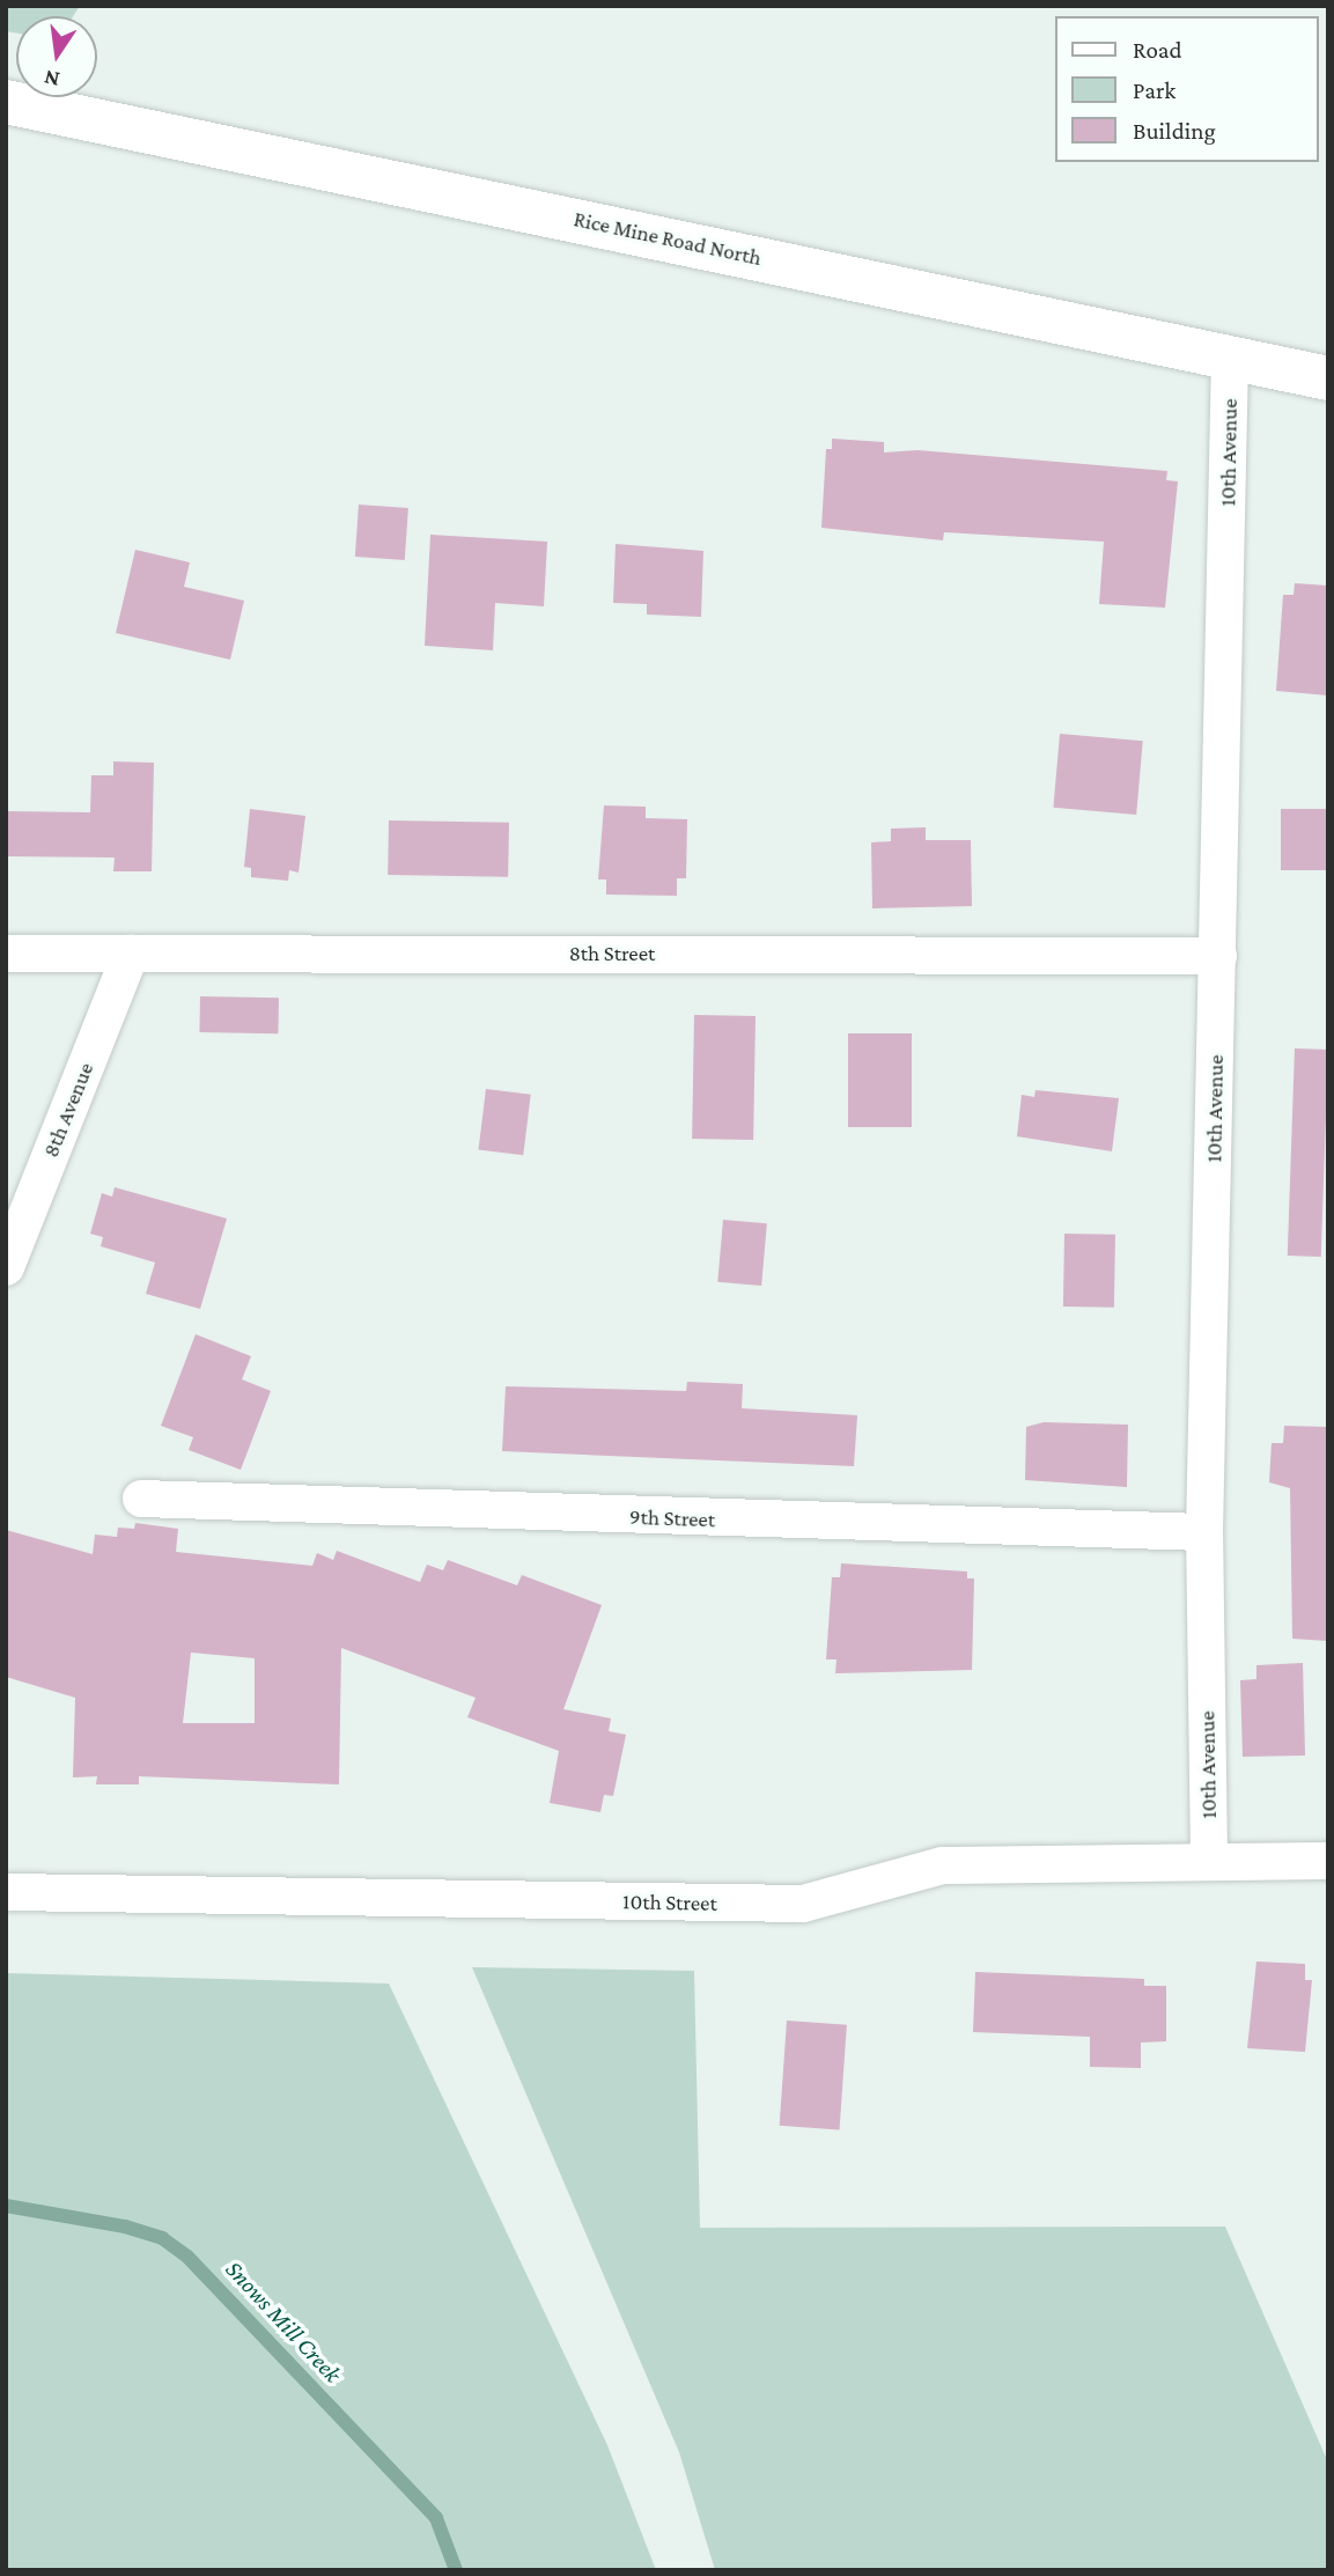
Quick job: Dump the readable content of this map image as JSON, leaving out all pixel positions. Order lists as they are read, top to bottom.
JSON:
{
  "streets": {
    "main road": ["Rice Mine Road North"],
    "street": [
      "10th Avenue",
      "8th Street",
      "8th Avenue",
      "9th Street",
      "10th Street"
    ]
  },
  "crossings": [
    ["Rice Mine Road North", "10th Avenue"],
    ["10th Avenue", "8th Street"],
    ["10th Avenue", "9th Street"],
    ["10th Avenue", "10th Street"],
    ["8th Street", "8th Avenue"]
  ],
  "water": ["Snows Mill Creek"],
  "legend": ["Road", "Park", "Building"],
  "north": "bottom"
}
